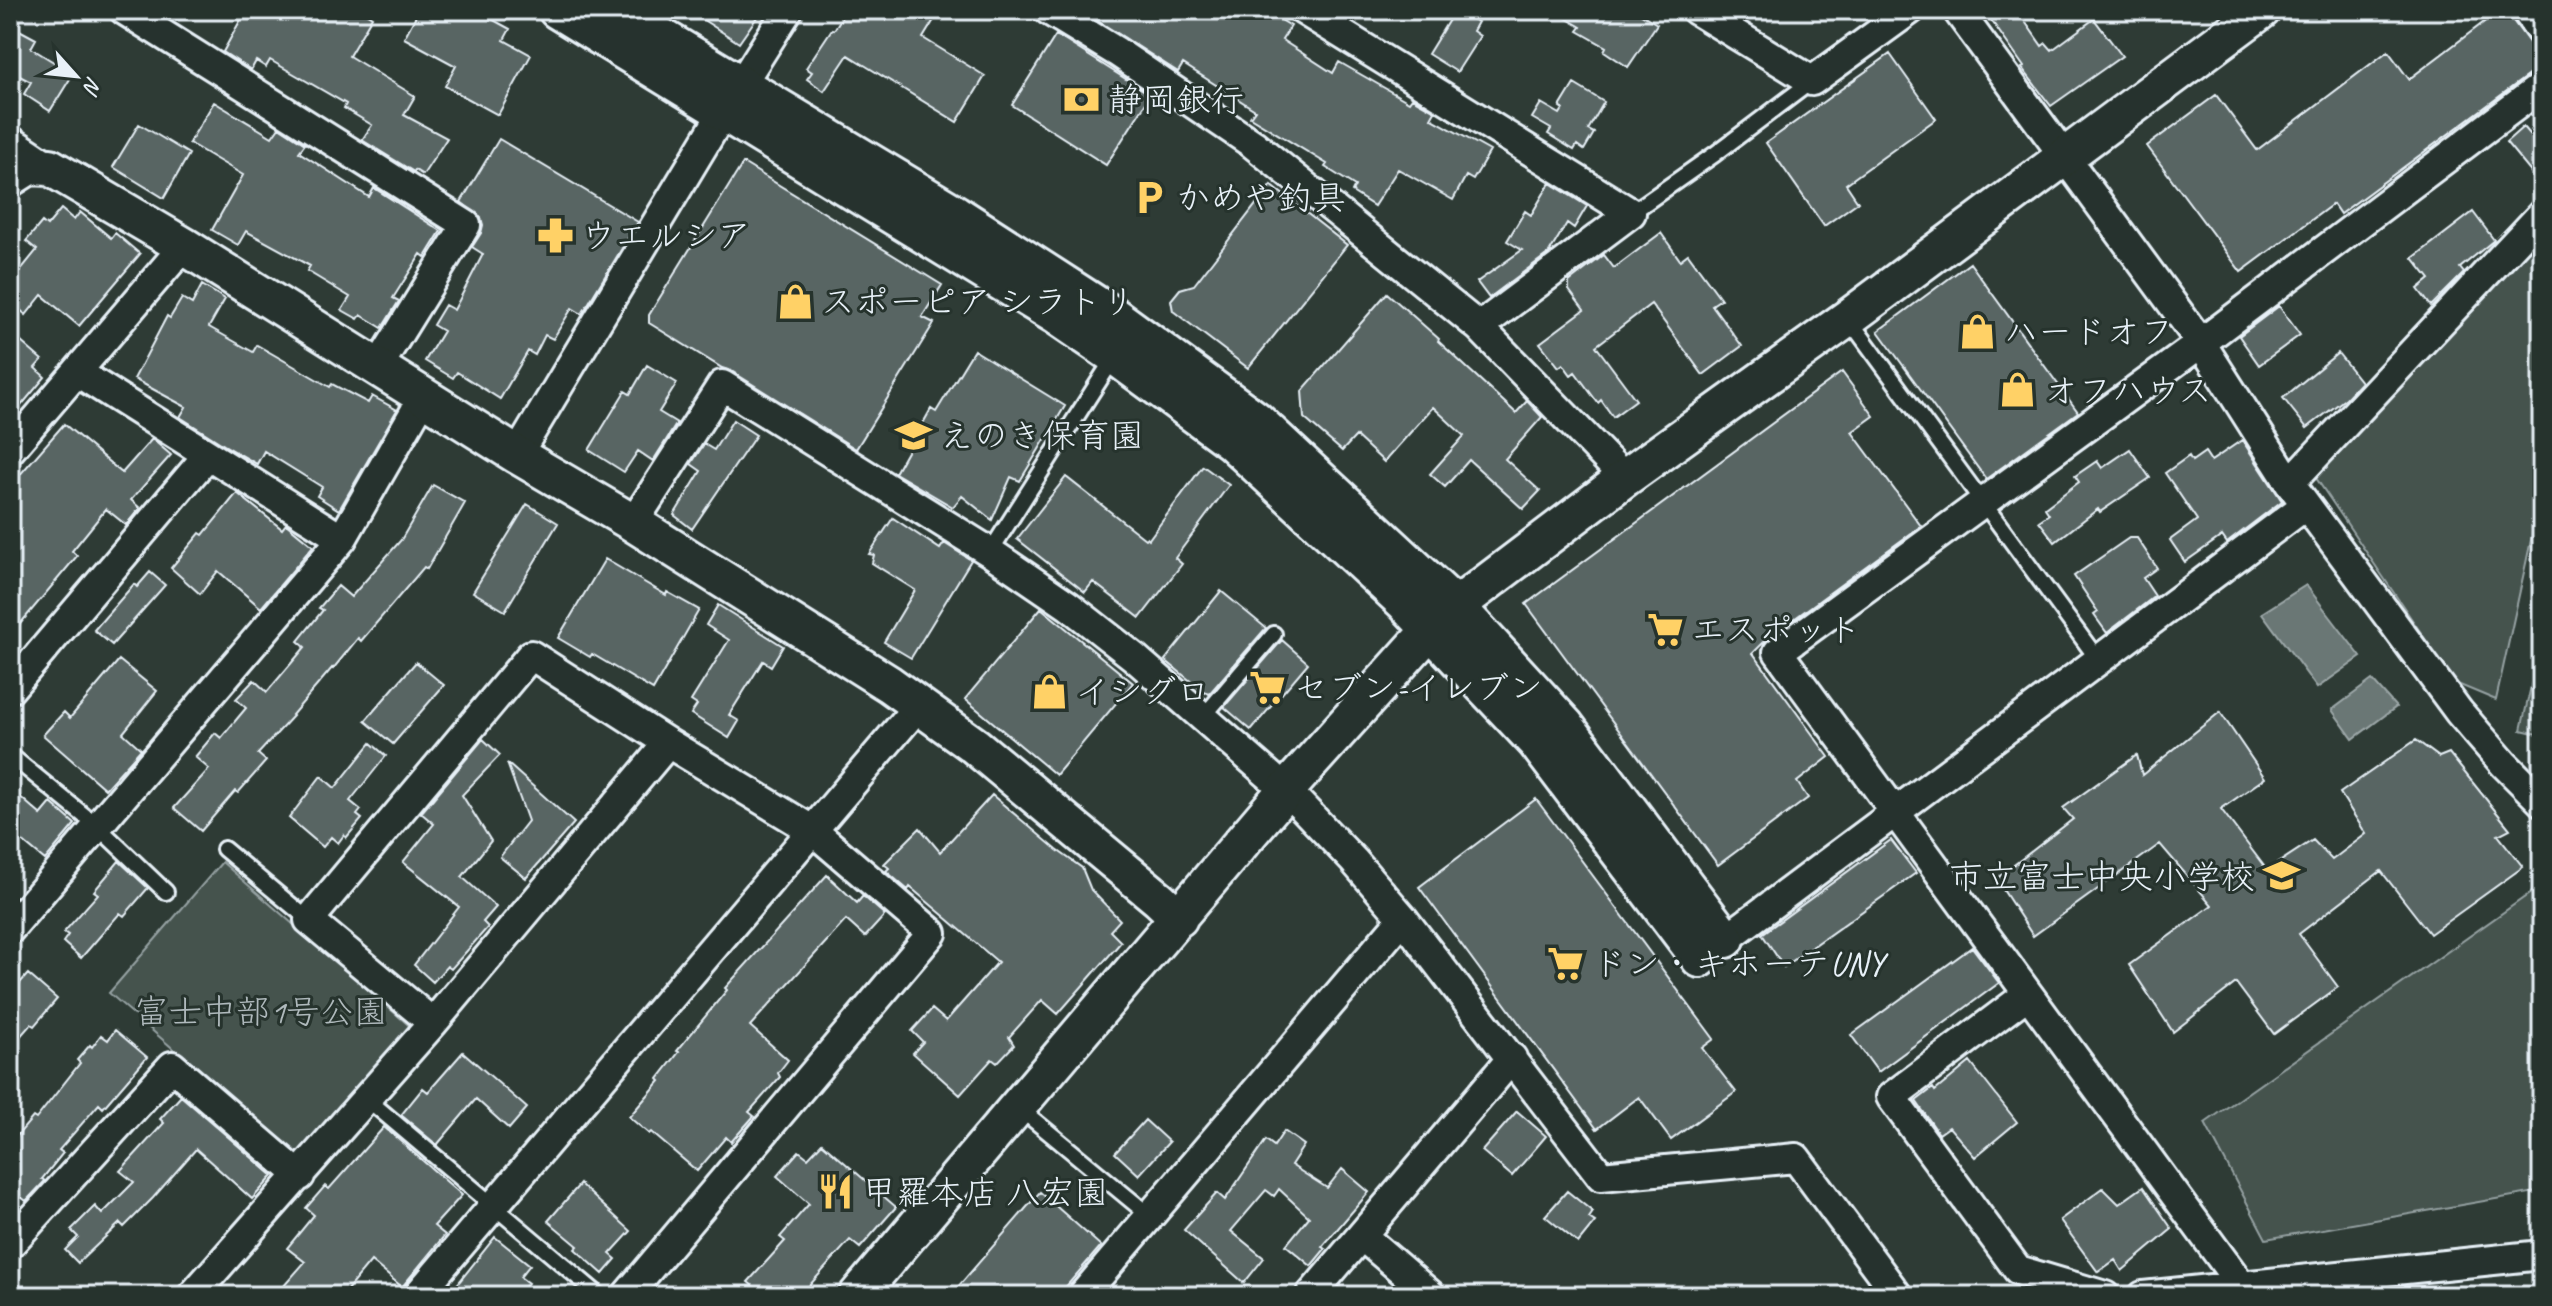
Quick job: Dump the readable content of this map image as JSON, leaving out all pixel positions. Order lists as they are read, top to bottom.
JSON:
{
  "parks": ["富士中部1号公園"],
  "places": {
    "bank": ["静岡銀行"],
    "parking": ["かめや釣具"],
    "pharmacy": ["ウエルシア"],
    "shop": [
      "スポーピア シラトリ",
      "ハードオフ",
      "オフハウス",
      "イシグロ"
    ],
    "school or university": ["えのき保育園", "市立富士中央小学校"],
    "supermarket": ["エスポット", "セブン-イレブン", "ドン・キホーテUNY"],
    "restaurant": ["甲羅本店 八宏園"]
  },
  "north": "bottom right"
}
